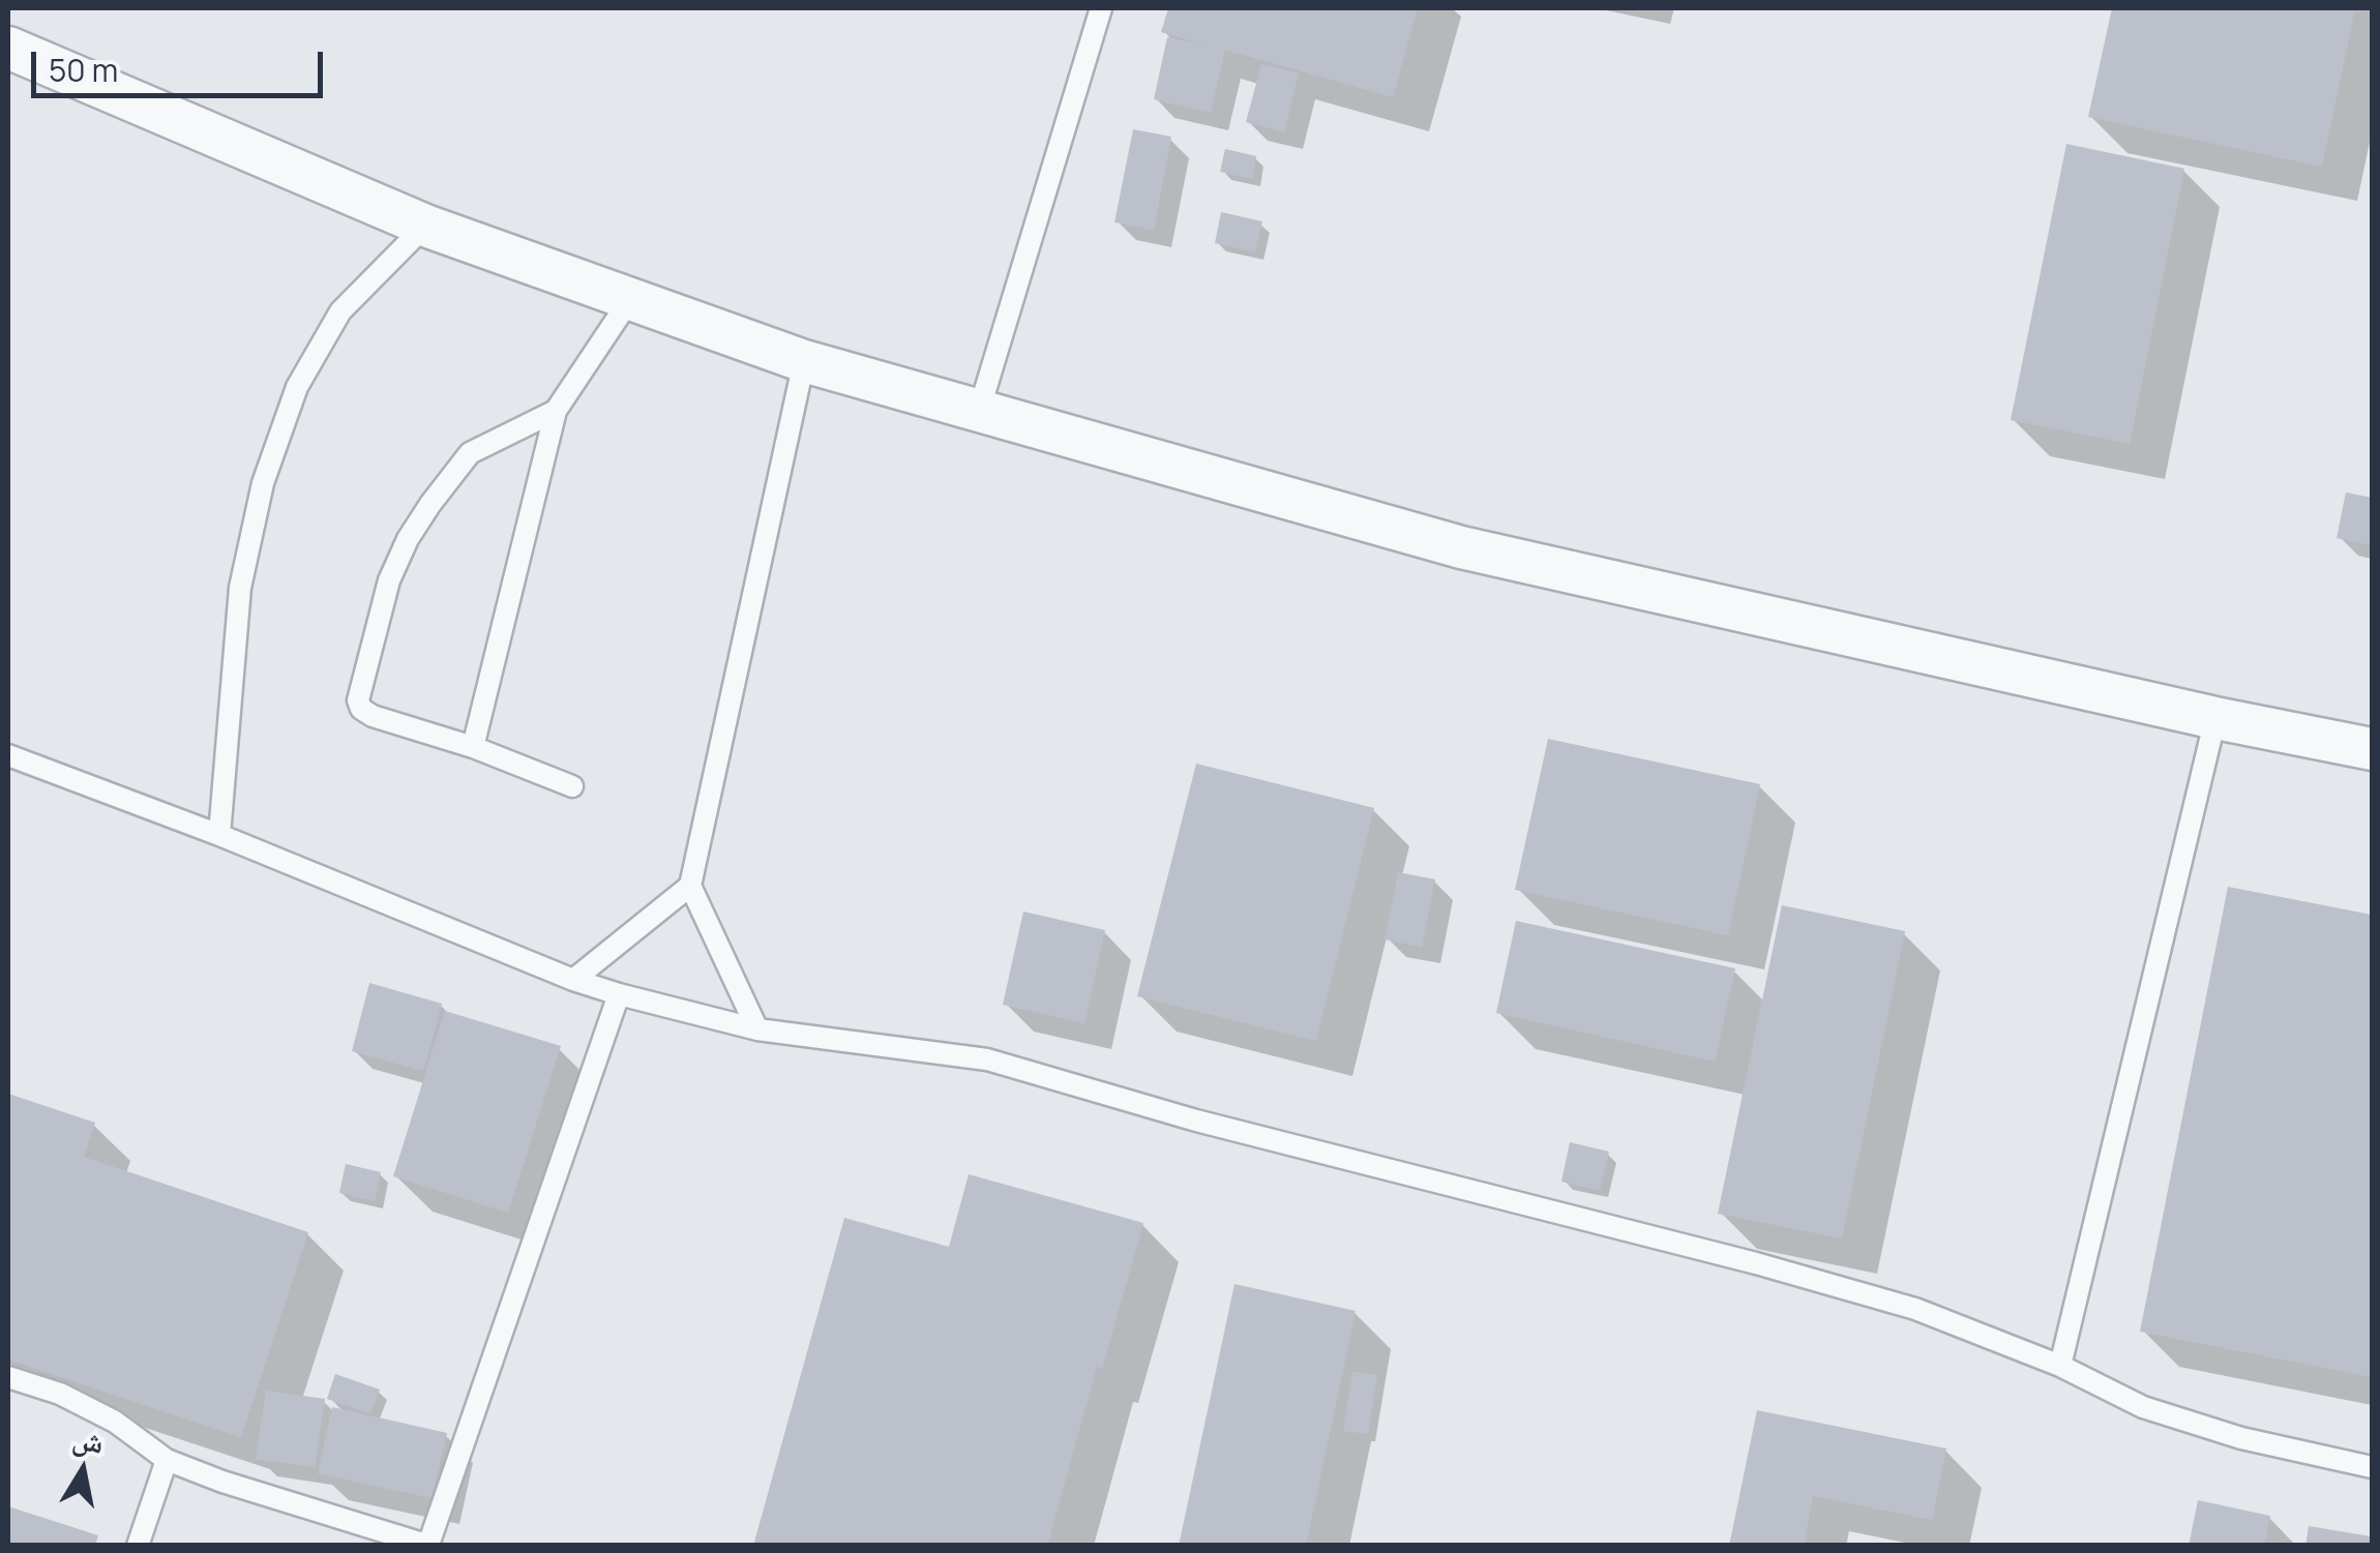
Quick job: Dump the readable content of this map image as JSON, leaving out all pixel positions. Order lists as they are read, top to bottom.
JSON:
{
  "scale_bar": "50 m",
  "north": "top"
}
